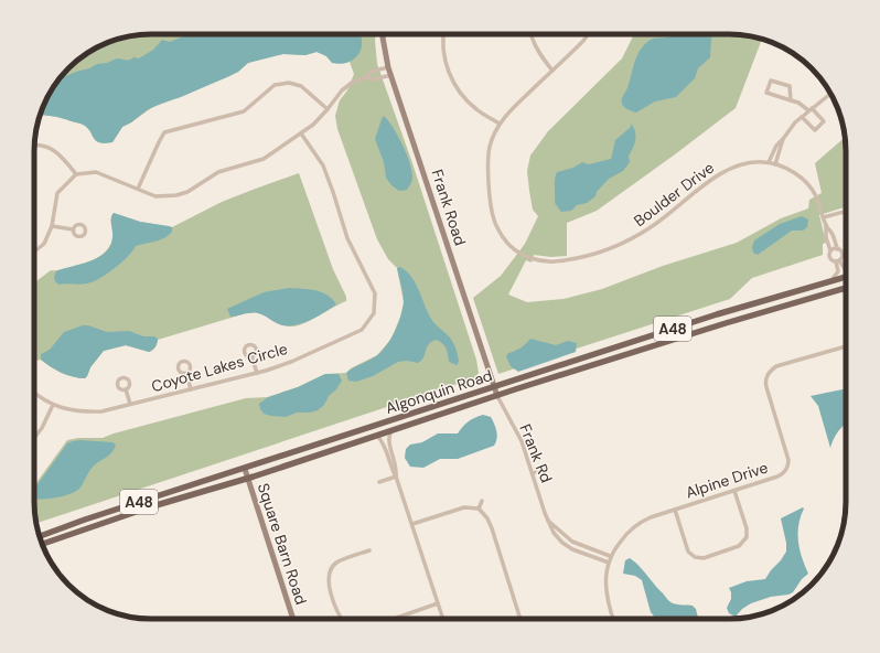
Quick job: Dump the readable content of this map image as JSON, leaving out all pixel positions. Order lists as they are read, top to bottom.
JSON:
{
  "streets": {
    "main road": ["A48", "Algonquin Road"],
    "street": [
      "Boulder Drive",
      "Frank Road",
      "Coyote Lakes Circle",
      "Frank Rd",
      "Alpine Drive",
      "Square Barn Road"
    ]
  },
  "crossings": [
    ["Boulder Drive", "Algonquin Road"],
    ["Frank Road", "A48"],
    ["Frank Road", "Algonquin Road"],
    ["Frank Road", "Frank Rd"],
    ["A48", "Frank Rd"],
    ["A48", "Square Barn Road"],
    ["Algonquin Road", "Square Barn Road"],
    ["Frank Rd", "Alpine Drive"]
  ]
}
